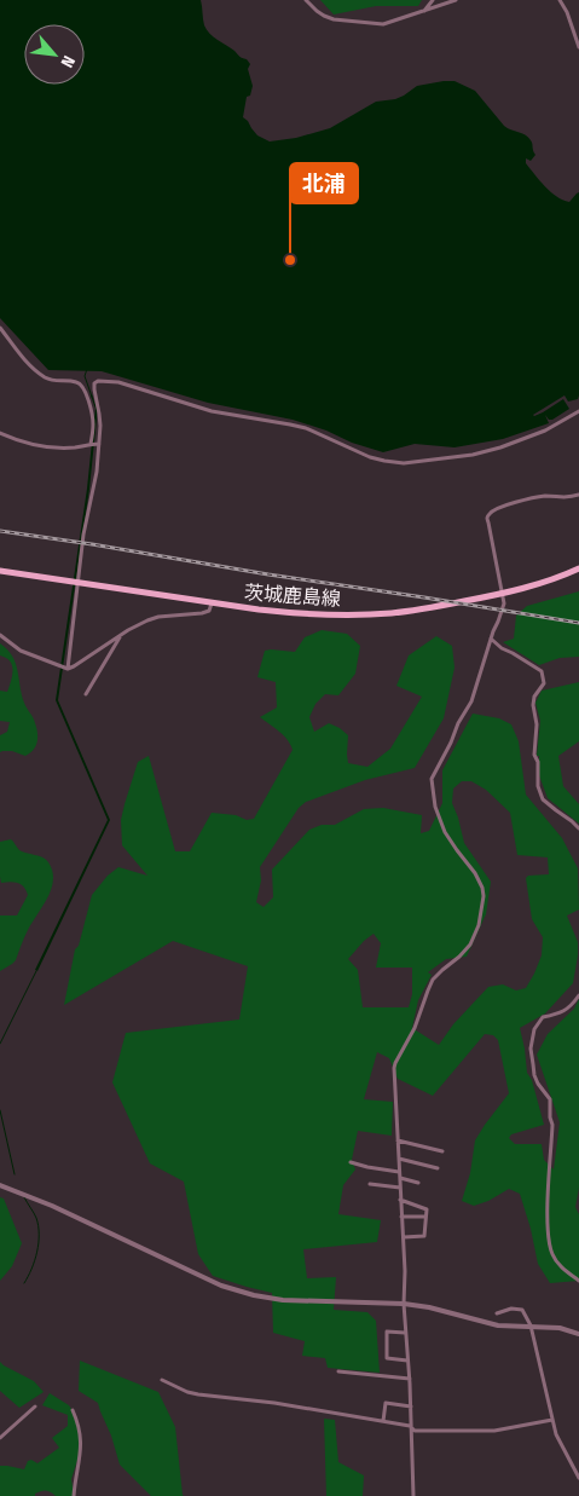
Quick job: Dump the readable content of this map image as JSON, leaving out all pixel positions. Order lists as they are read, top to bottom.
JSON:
{
  "streets": {
    "main road": ["茨城鹿島線"]
  },
  "places": ["北浦"],
  "north": "bottom right"
}
